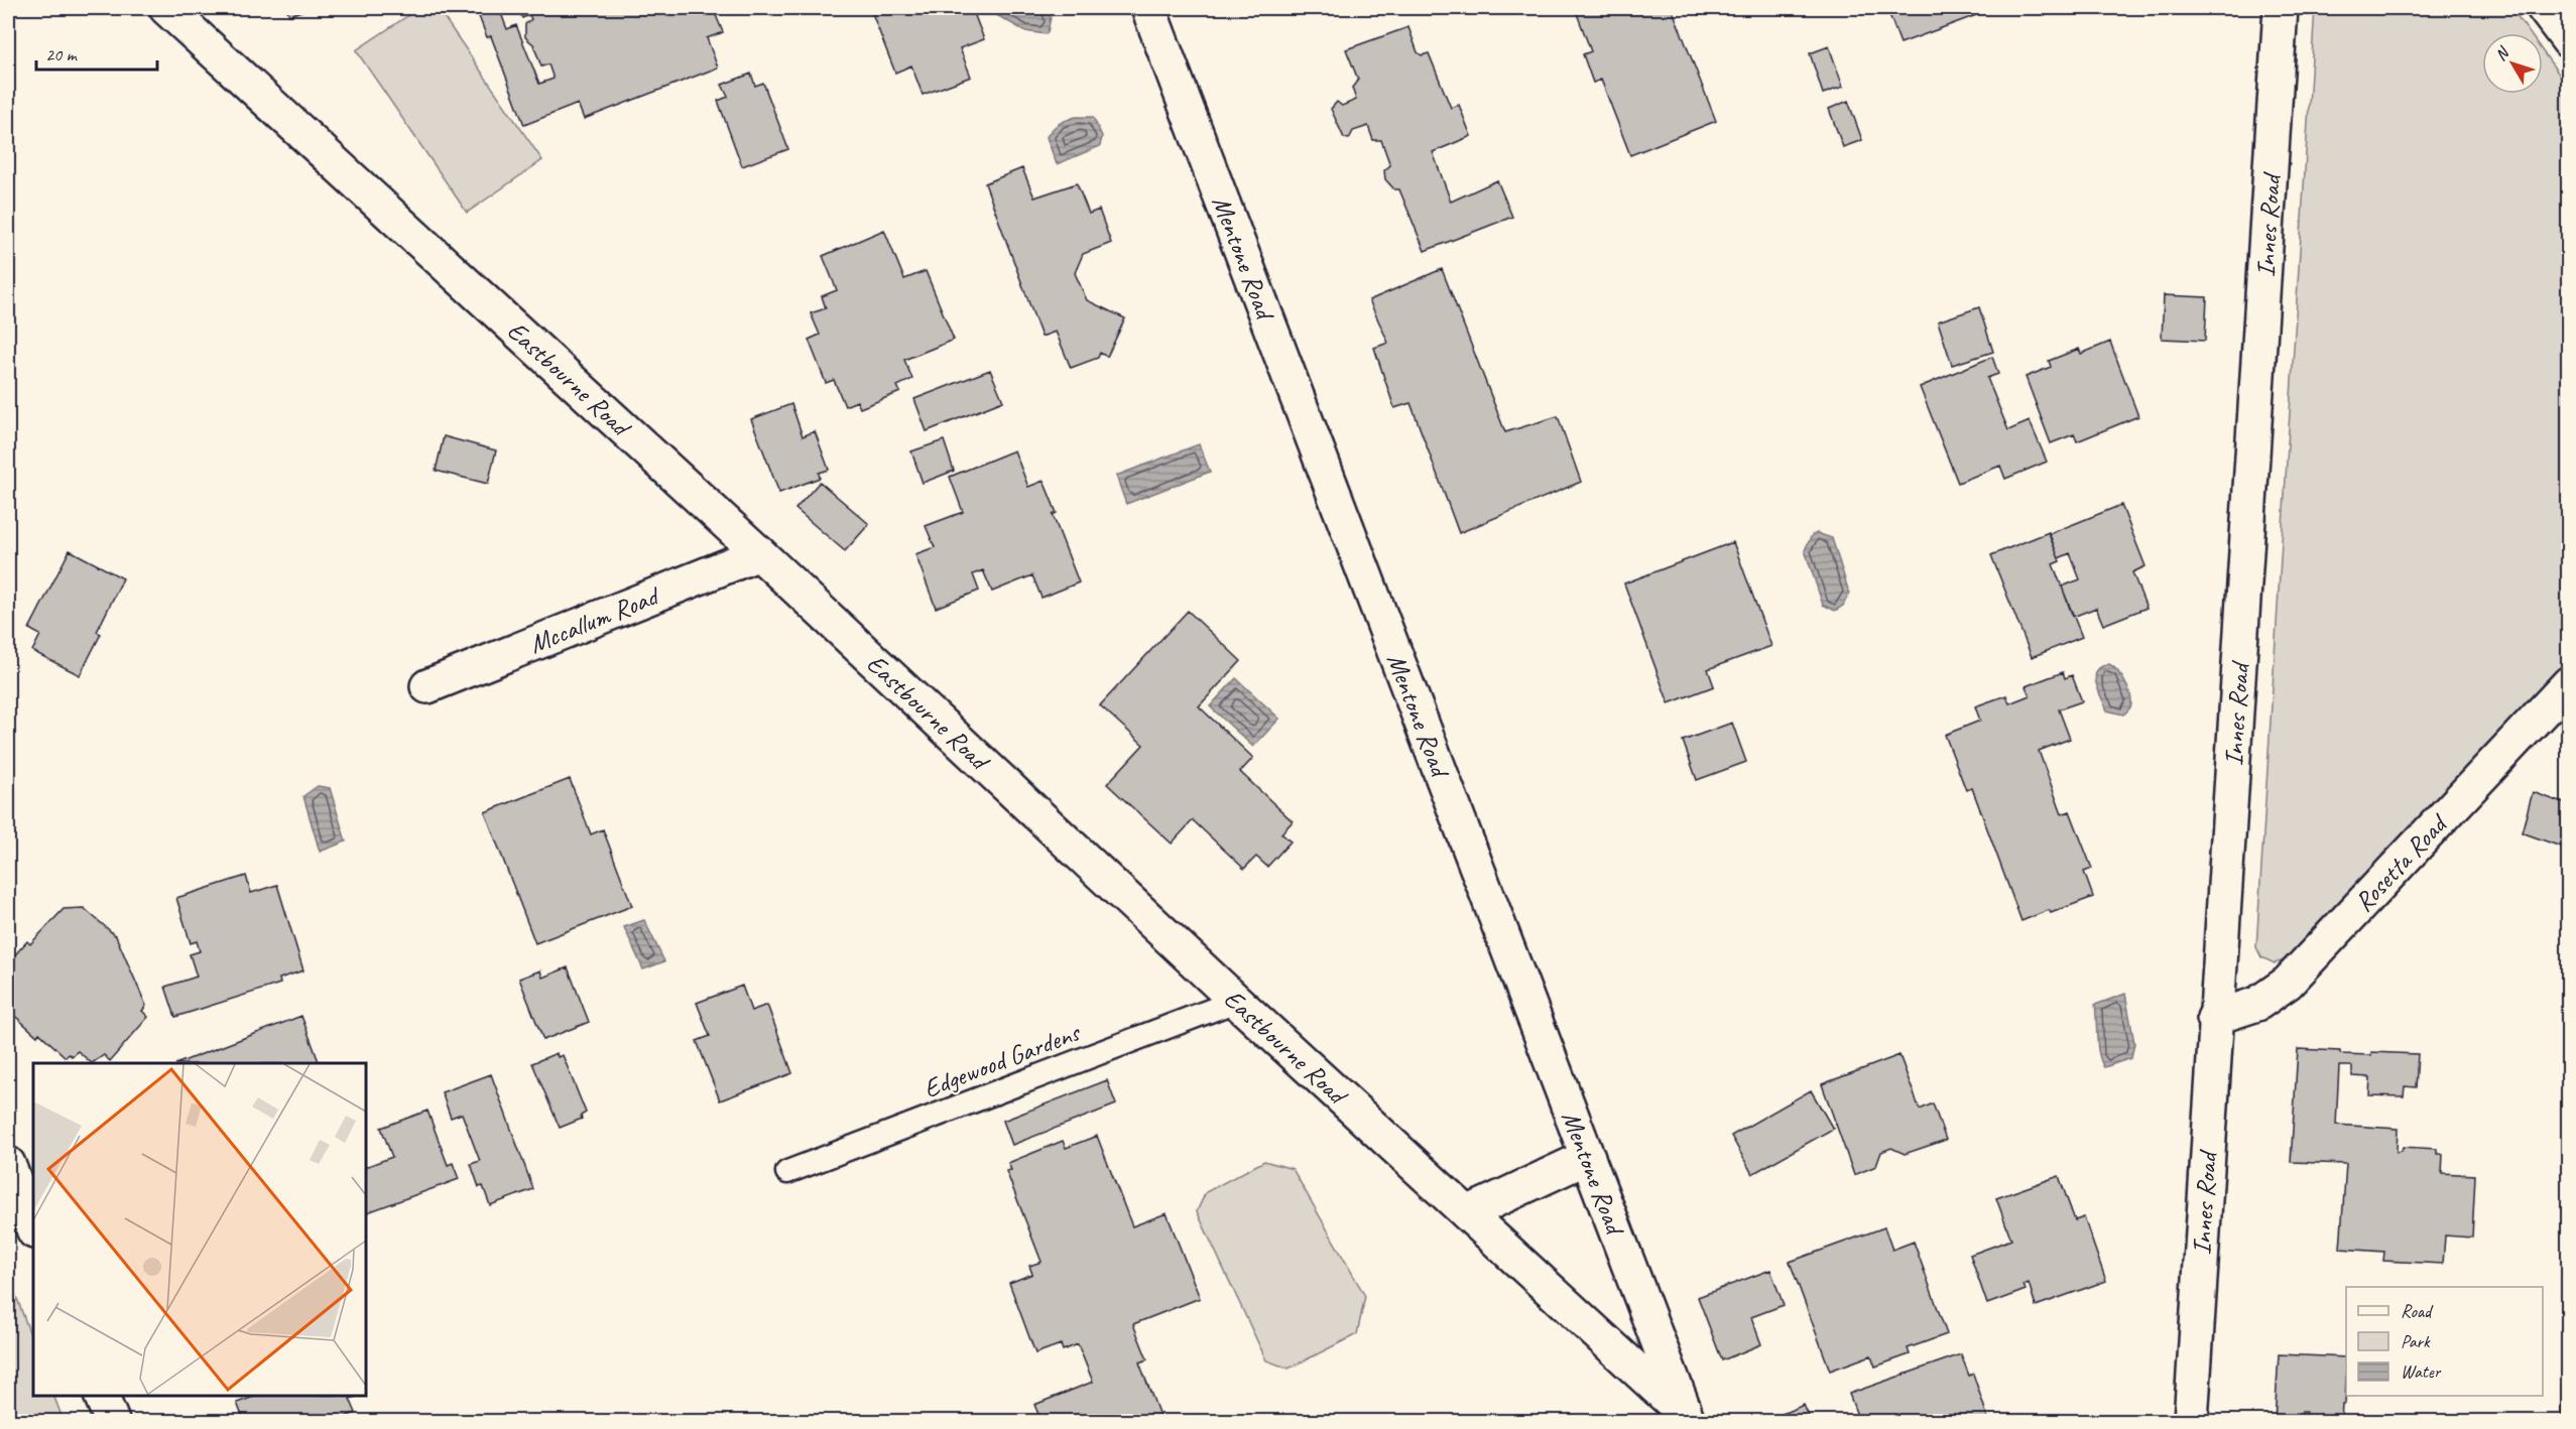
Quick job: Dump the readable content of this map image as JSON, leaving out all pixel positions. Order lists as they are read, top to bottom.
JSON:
{
  "streets": {
    "street": [
      "Innes Road",
      "Mentone Road",
      "Eastbourne Road",
      "Mccallum Road",
      "Rosetta Road"
    ],
    "lane": ["Edgewood Gardens"]
  },
  "crossings": [
    ["Innes Road", "Rosetta Road"],
    ["Mentone Road", "Eastbourne Road"],
    ["Eastbourne Road", "Mccallum Road"],
    ["Eastbourne Road", "Edgewood Gardens"]
  ],
  "legend": ["Road", "Park", "Water"],
  "scale_bar": "20 m",
  "north": "top left"
}
